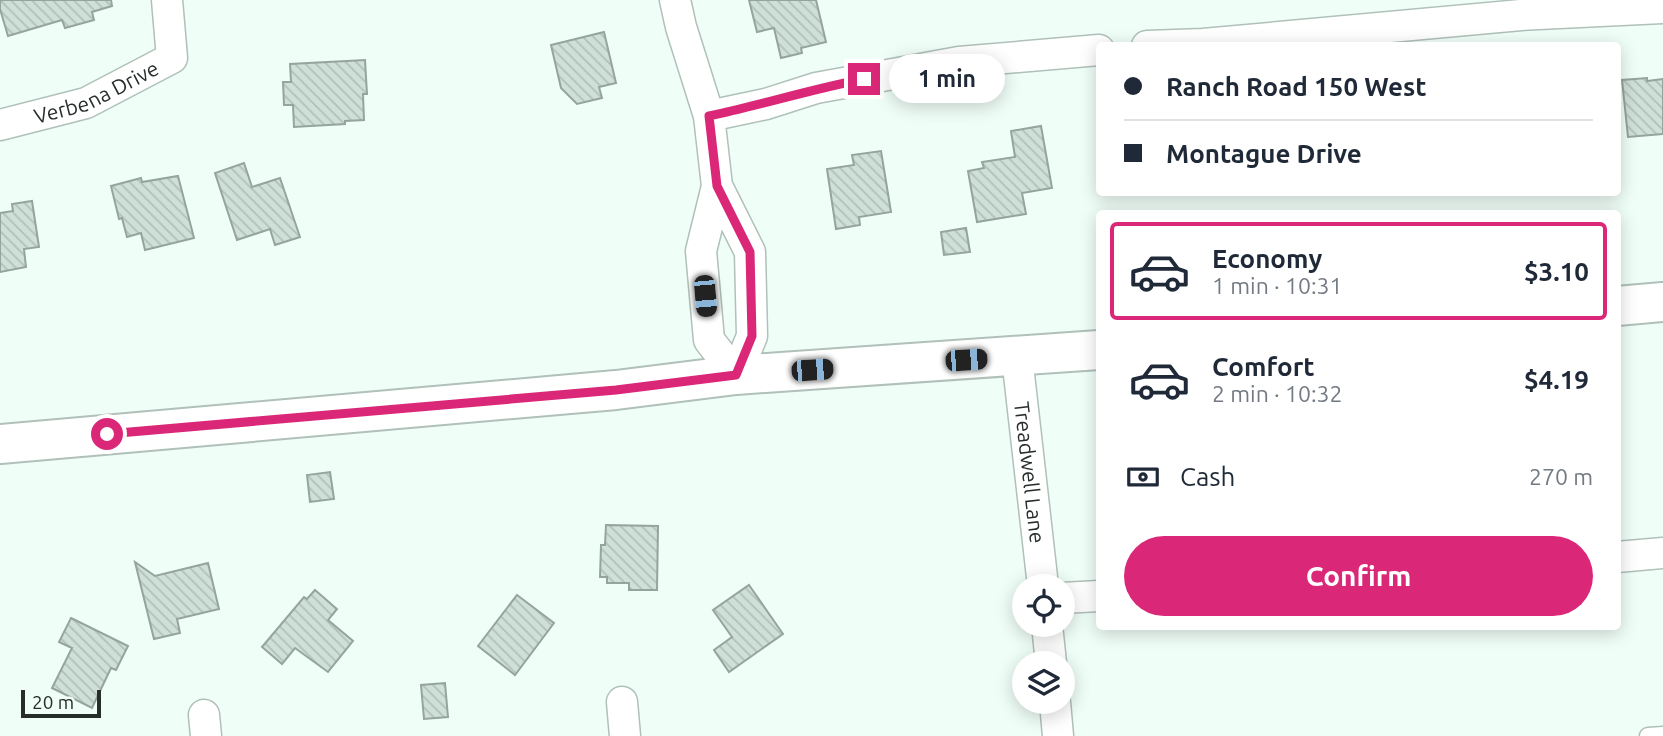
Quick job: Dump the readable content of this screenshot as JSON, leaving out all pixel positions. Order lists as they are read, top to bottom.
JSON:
{
  "streets": {
    "street": ["Verbena Drive", "Treadwell Lane"]
  },
  "scale_bar": "20 m",
  "page": {
    "banner": ["Ranch Road 150 West", "Montague Drive"],
    "bubble": "1 min",
    "list": [
      {
        "name": "Economy",
        "note": "1 min · 10:31",
        "value": "$3.10"
      },
      {
        "name": "Comfort",
        "note": "2 min · 10:32",
        "value": "$4.19"
      }
    ],
    "pay": ["Cash", "270 m"],
    "buttons": "Confirm",
    "scale": "20 m"
  }
}
